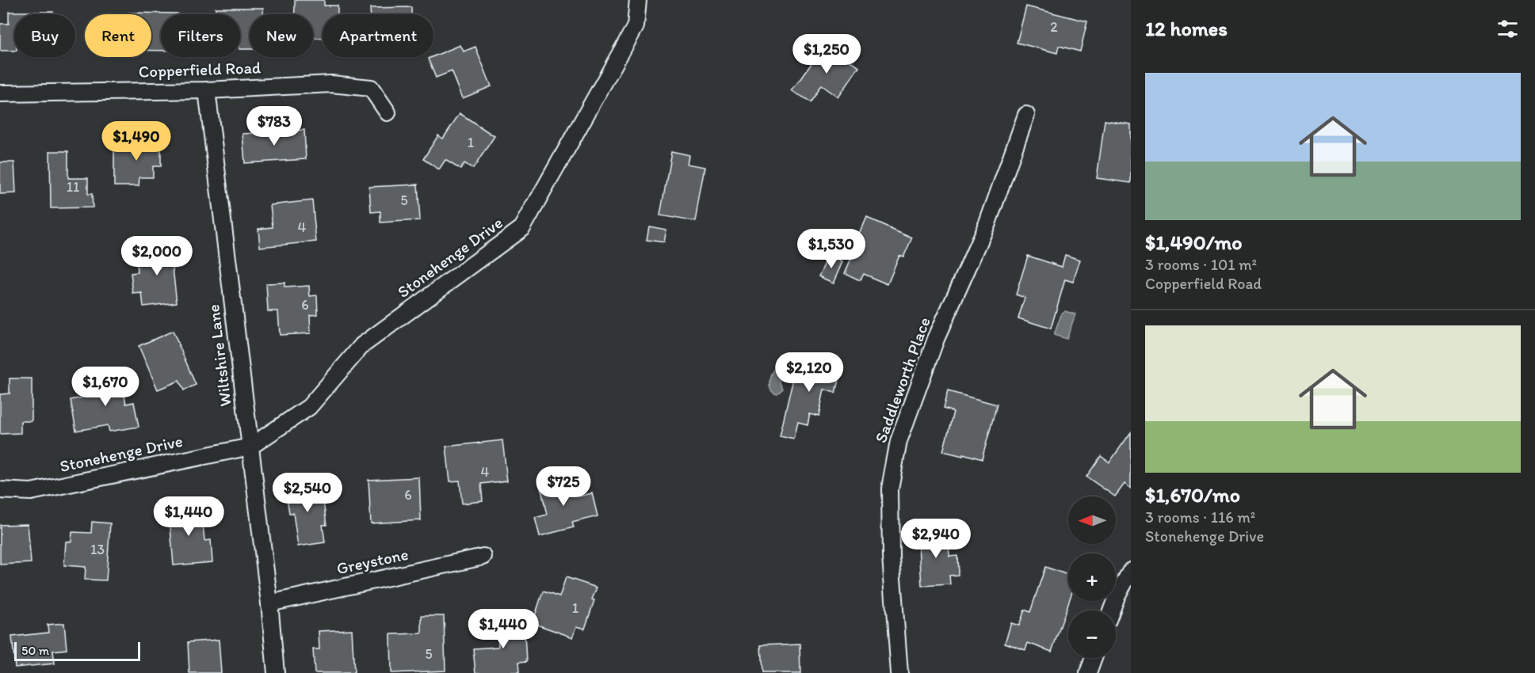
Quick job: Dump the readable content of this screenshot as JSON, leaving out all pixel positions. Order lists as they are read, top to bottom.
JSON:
{
  "streets": {
    "street": [
      "Copperfield Road",
      "Stonehenge Drive",
      "Wiltshire Lane",
      "Saddleworth Place",
      "Greystone"
    ]
  },
  "crossings": [
    ["Copperfield Road", "Wiltshire Lane"],
    ["Stonehenge Drive", "Wiltshire Lane"]
  ],
  "house_numbers": [
    "2",
    "1",
    "11",
    "5",
    "4",
    "6",
    "4",
    "6",
    "13",
    "1",
    "5"
  ],
  "scale_bar": "50 m",
  "north": "left",
  "page": {
    "heading": "12 homes",
    "chip": [
      "Buy",
      "Rent",
      "Filters",
      "New",
      "Apartment"
    ],
    "price": [
      "$1,250",
      "$783",
      "$1,490",
      "$1,530",
      "$2,000",
      "$2,120",
      "$1,670",
      "$725",
      "$2,540",
      "$1,440",
      "$2,940",
      "$1,440"
    ],
    "list": [
      {
        "name": "$1,490/mo",
        "note": "3 rooms · 101 m² · Copperfield Road"
      },
      {
        "name": "$1,670/mo",
        "note": "3 rooms · 116 m² · Stonehenge Drive"
      }
    ],
    "map_buttons": ["+", "−"],
    "scale": "50 m"
  }
}
